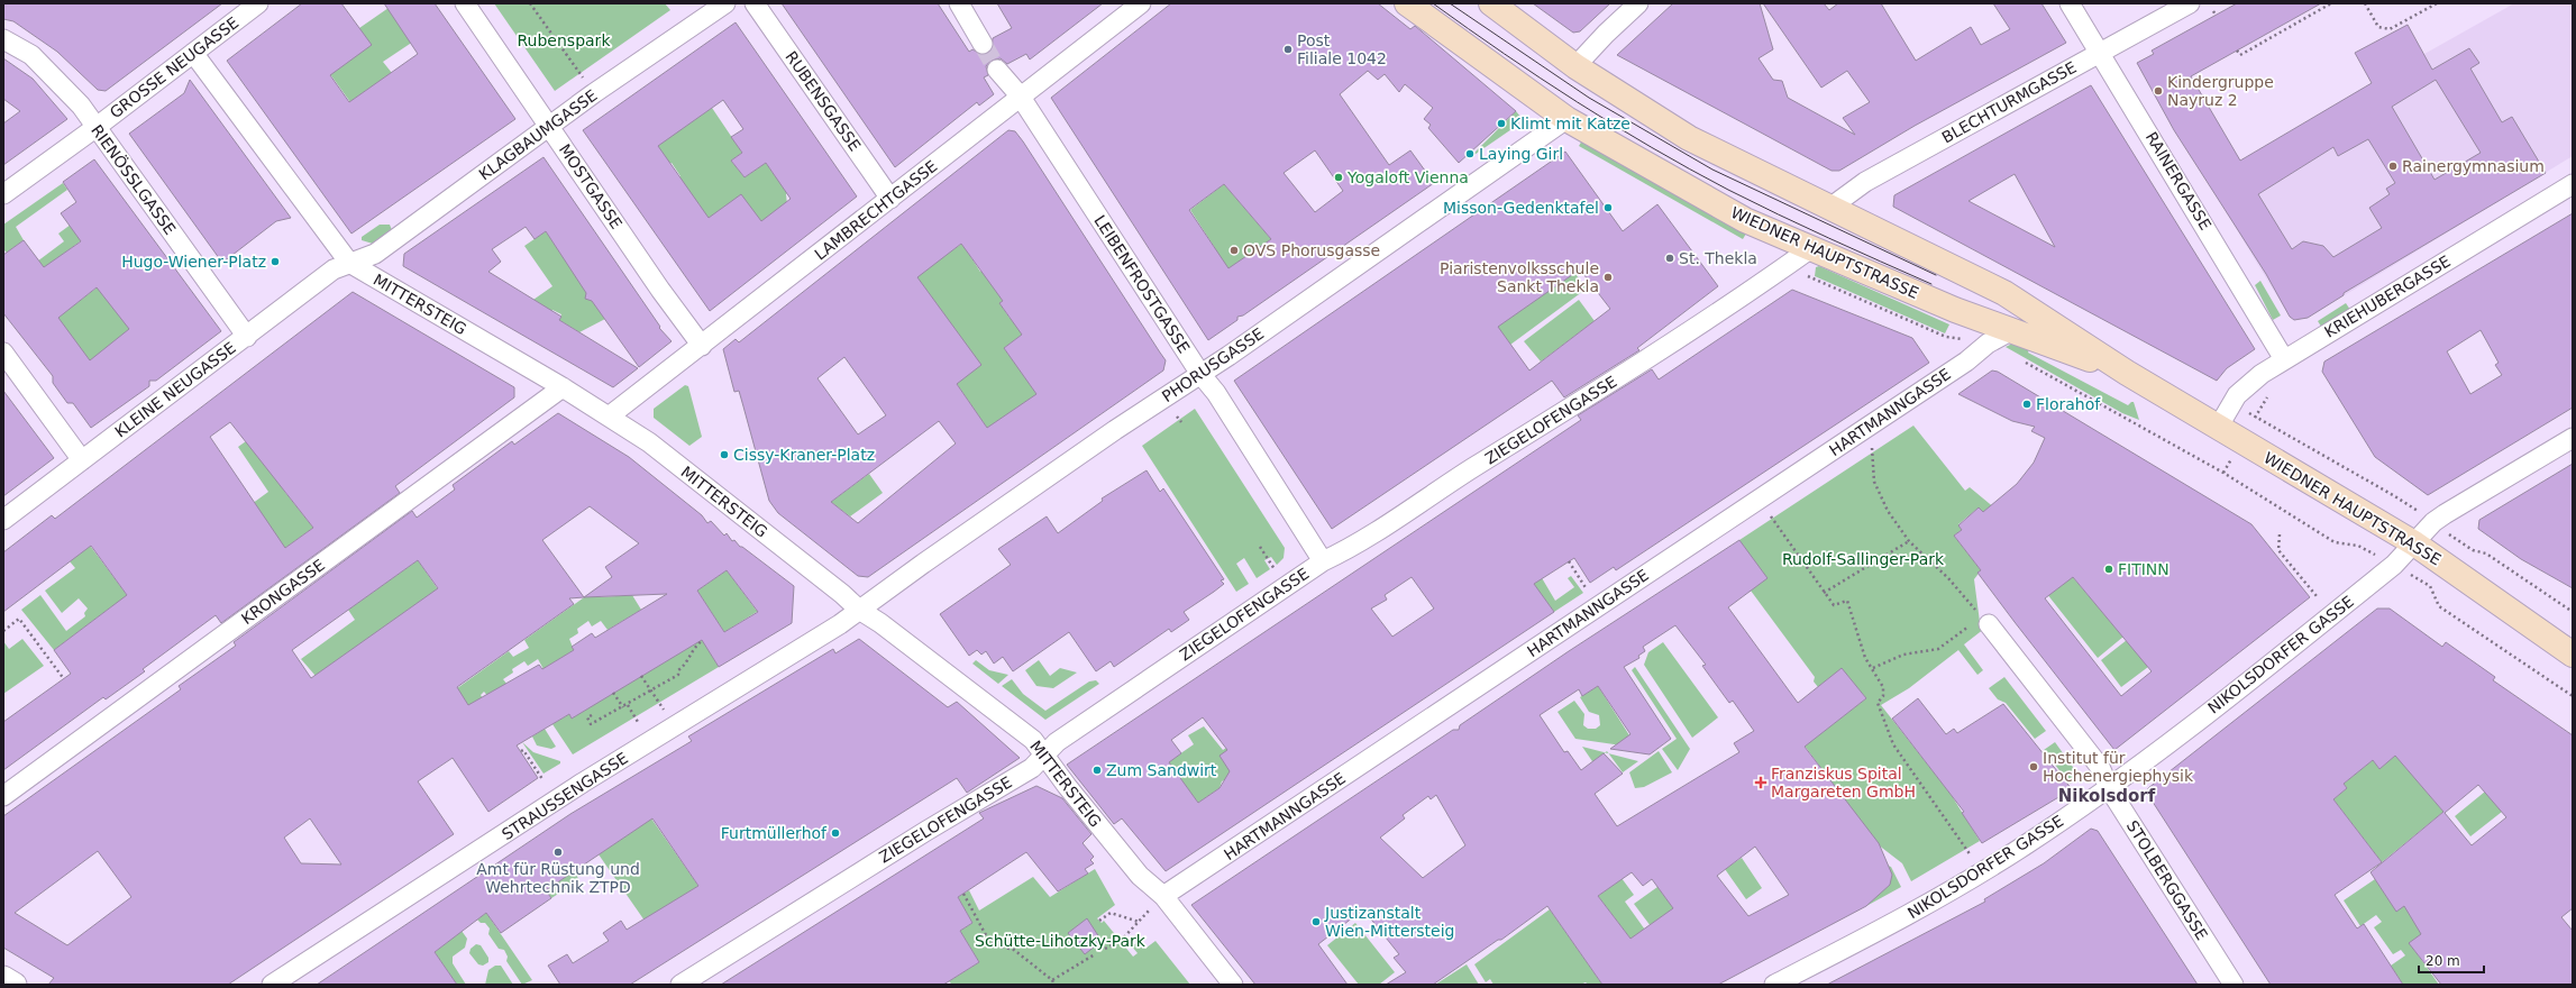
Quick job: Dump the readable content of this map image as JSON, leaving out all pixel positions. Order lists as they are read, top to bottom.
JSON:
{
  "streets": {
    "main road": ["WIEDNER HAUPTSTRASSE"],
    "street": [
      "GROSSE NEUGASSE",
      "RUBENSGASSE",
      "BLECHTURMGASSE",
      "KLAGBAUMGASSE",
      "RIENÖSSLGASSE",
      "RAINERGASSE",
      "MOSTGASSE",
      "LAMBRECHTGASSE",
      "LEIBENFROSTGASSE",
      "KRIEHUBERGASSE",
      "MITTERSTEIG",
      "PHORUSGASSE",
      "KLEINE NEUGASSE",
      "HARTMANNGASSE",
      "ZIEGELOFENGASSE",
      "KRONGASSE",
      "NIKOLSDORFER GASSE",
      "STRAUSSENGASSE",
      "STOLBERGGASSE"
    ]
  },
  "crossings": [
    ["GROSSE NEUGASSE", "RIENÖSSLGASSE"],
    ["GROSSE NEUGASSE", "MITTERSTEIG"],
    ["RUBENSGASSE", "LAMBRECHTGASSE"],
    ["BLECHTURMGASSE", "RAINERGASSE"],
    ["BLECHTURMGASSE", "WIEDNER HAUPTSTRASSE"],
    ["KLAGBAUMGASSE", "MOSTGASSE"],
    ["KLAGBAUMGASSE", "MITTERSTEIG"],
    ["KLAGBAUMGASSE", "KLEINE NEUGASSE"],
    ["RIENÖSSLGASSE", "KLEINE NEUGASSE"],
    ["RAINERGASSE", "KRIEHUBERGASSE"],
    ["MOSTGASSE", "LAMBRECHTGASSE"],
    ["LAMBRECHTGASSE", "LEIBENFROSTGASSE"],
    ["LAMBRECHTGASSE", "MITTERSTEIG"],
    ["WIEDNER HAUPTSTRASSE", "KRIEHUBERGASSE"],
    ["WIEDNER HAUPTSTRASSE", "PHORUSGASSE"],
    ["WIEDNER HAUPTSTRASSE", "HARTMANNGASSE"],
    ["WIEDNER HAUPTSTRASSE", "ZIEGELOFENGASSE"],
    ["WIEDNER HAUPTSTRASSE", "NIKOLSDORFER GASSE"],
    ["LEIBENFROSTGASSE", "PHORUSGASSE"],
    ["LEIBENFROSTGASSE", "ZIEGELOFENGASSE"],
    ["MITTERSTEIG", "PHORUSGASSE"],
    ["MITTERSTEIG", "KLEINE NEUGASSE"],
    ["MITTERSTEIG", "HARTMANNGASSE"],
    ["MITTERSTEIG", "ZIEGELOFENGASSE"],
    ["MITTERSTEIG", "KRONGASSE"],
    ["MITTERSTEIG", "STRAUSSENGASSE"],
    ["PHORUSGASSE", "STRAUSSENGASSE"],
    ["NIKOLSDORFER GASSE", "STOLBERGGASSE"]
  ],
  "districts": ["Nikolsdorf"],
  "parks": ["Rubenspark", "Rudolf-Sallinger-Park", "Schütte-Lihotzky-Park"],
  "places": {
    "other": [
      "Post Filiale 1042",
      "Kindergruppe Nayruz 2",
      "Klimt mit Katze",
      "Laying Girl",
      "Rainergymnasium",
      "Yogaloft Vienna",
      "Misson-Gedenktafel",
      "OVS Phorusgasse",
      "St. Thekla",
      "Hugo-Wiener-Platz",
      "Piaristenvolksschule Sankt Thekla",
      "Florahof",
      "Cissy-Kraner-Platz",
      "FITINN",
      "Institut für Hochenergiephysik",
      "Zum Sandwirt",
      "Furtmüllerhof",
      "Amt für Rüstung und Wehrtechnik ZTPD",
      "Justizanstalt Wien-Mittersteig"
    ],
    "health": ["Franziskus Spital Margareten GmbH"]
  },
  "scale_bar": "20 m"
}
